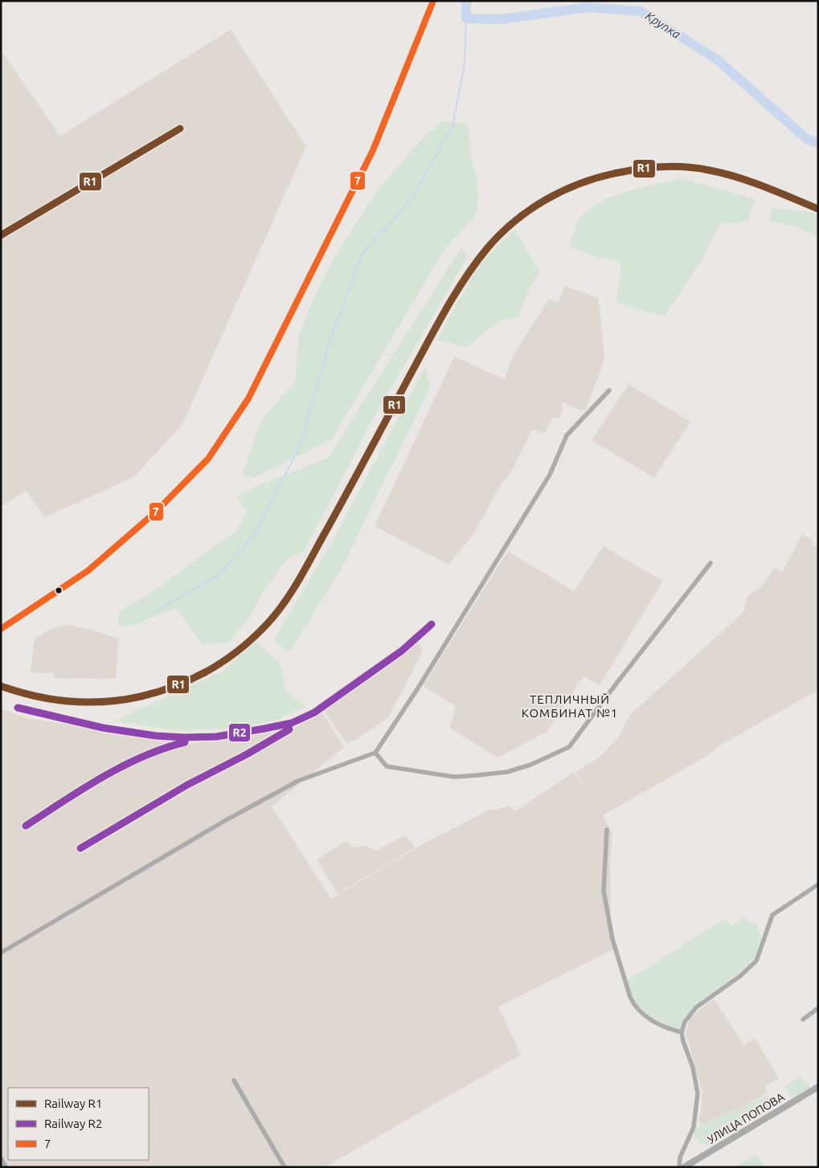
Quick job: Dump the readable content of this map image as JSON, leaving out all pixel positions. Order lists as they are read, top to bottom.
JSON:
{
  "streets": {
    "street": ["УЛИЦА ПОПОВА"]
  },
  "districts": ["ТЕПЛИЧНЫЙ КОМБИНАТ №1"],
  "water": ["Крупка"],
  "lines": ["transit line 7", "rail line R1", "rail line R2"],
  "legend": ["Railway R1", "Railway R2", "7"]
}
